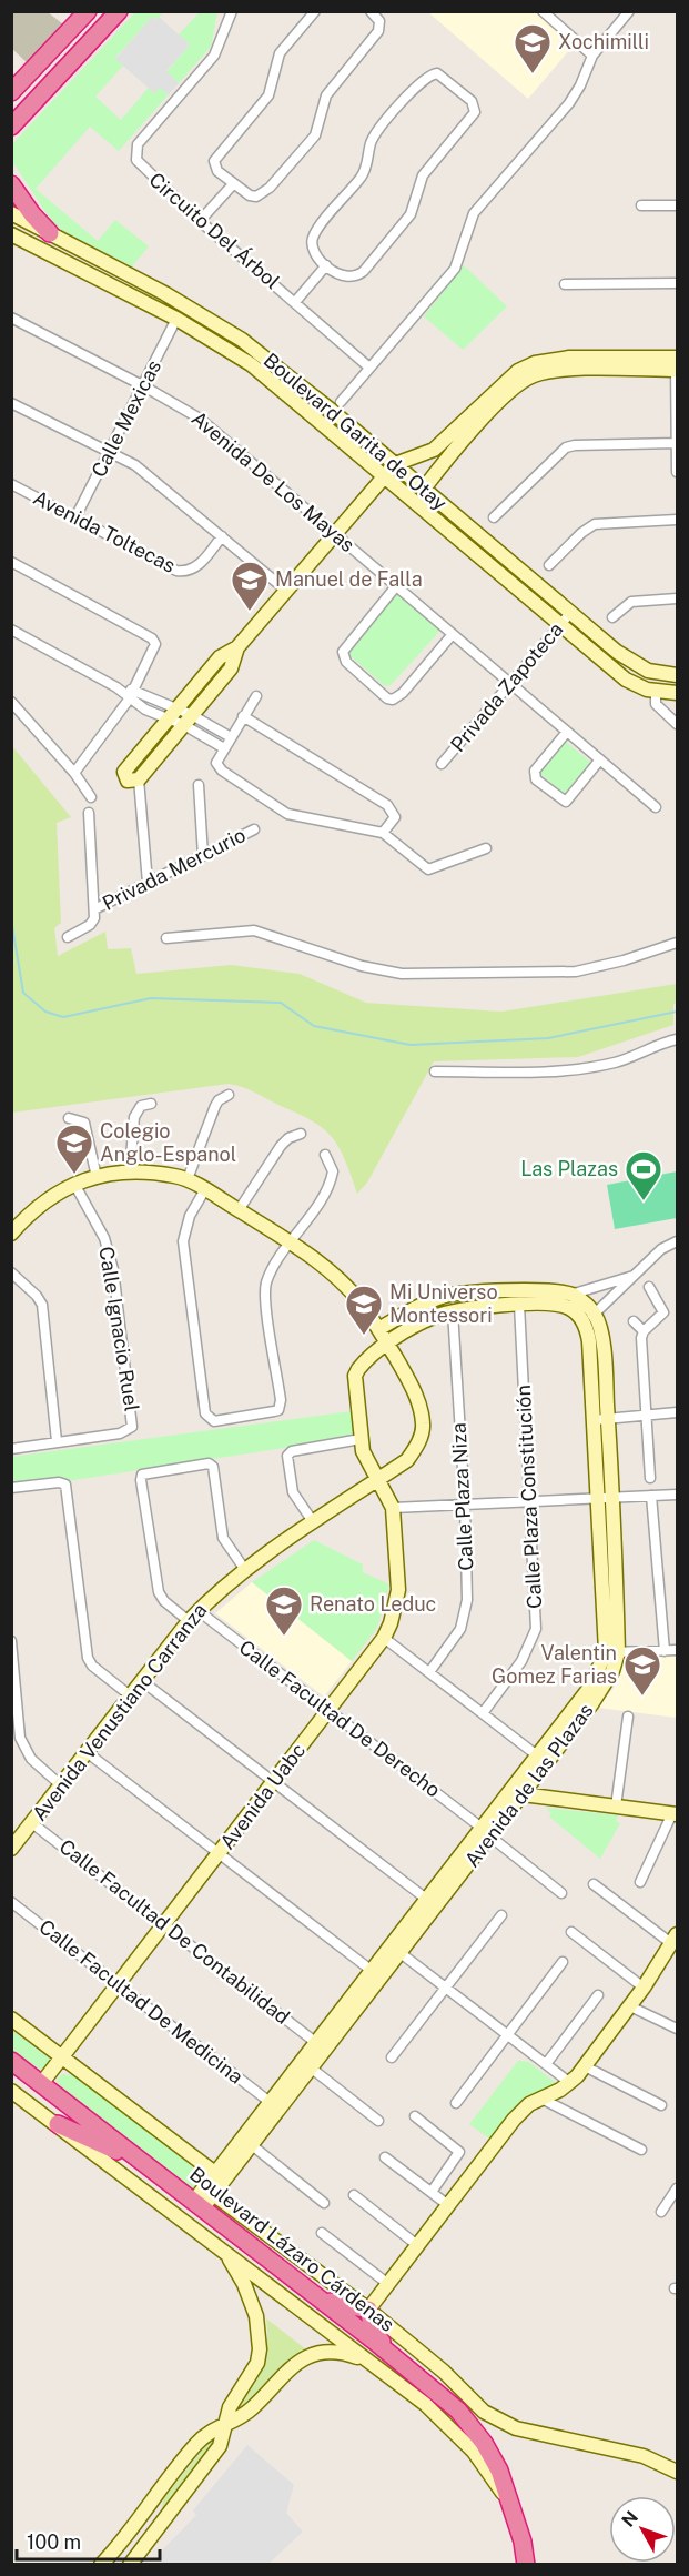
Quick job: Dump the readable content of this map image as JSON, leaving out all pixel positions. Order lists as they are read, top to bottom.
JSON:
{
  "streets": {
    "highway": ["Boulevard Lázaro Cárdenas"],
    "street": [
      "Circuito Del Árbol",
      "Calle Mexicas",
      "Boulevard Garita de Otay",
      "Avenida De Los Mayas",
      "Avenida Toltecas",
      "Privada Zapoteca",
      "Privada Mercurio",
      "Calle Ignacio Ruel",
      "Calle Plaza Niza",
      "Calle Plaza Constitución",
      "Avenida Venustiano Carranza",
      "Calle Facultad De Derecho",
      "Avenida de las Plazas",
      "Avenida Uabc",
      "Calle Facultad De Contabilidad",
      "Calle Facultad De Medicina"
    ]
  },
  "crossings": [
    ["Calle Mexicas", "Boulevard Garita de Otay"],
    ["Calle Mexicas", "Avenida De Los Mayas"],
    ["Calle Mexicas", "Avenida Toltecas"],
    ["Boulevard Garita de Otay", "Privada Zapoteca"],
    ["Avenida De Los Mayas", "Privada Zapoteca"],
    ["Calle Ignacio Ruel", "Avenida Venustiano Carranza"],
    ["Avenida Venustiano Carranza", "Calle Facultad De Derecho"],
    ["Avenida Venustiano Carranza", "Avenida Uabc"],
    ["Avenida Venustiano Carranza", "Calle Facultad De Contabilidad"],
    ["Calle Facultad De Derecho", "Avenida de las Plazas"],
    ["Calle Facultad De Derecho", "Avenida Uabc"],
    ["Avenida de las Plazas", "Calle Facultad De Contabilidad"],
    ["Avenida de las Plazas", "Calle Facultad De Medicina"],
    ["Avenida de las Plazas", "Boulevard Lázaro Cárdenas"],
    ["Avenida Uabc", "Calle Facultad De Contabilidad"],
    ["Avenida Uabc", "Calle Facultad De Medicina"],
    ["Avenida Uabc", "Boulevard Lázaro Cárdenas"]
  ],
  "places": {
    "school or university": [
      "Xochimilli",
      "Manuel de Falla",
      "Colegio Anglo-Espanol",
      "Mi Universo Montessori",
      "Renato Leduc",
      "Valentin Gomez Farias"
    ],
    "sports": ["Las Plazas"]
  },
  "scale_bar": "100 m",
  "north": "top left"
}
